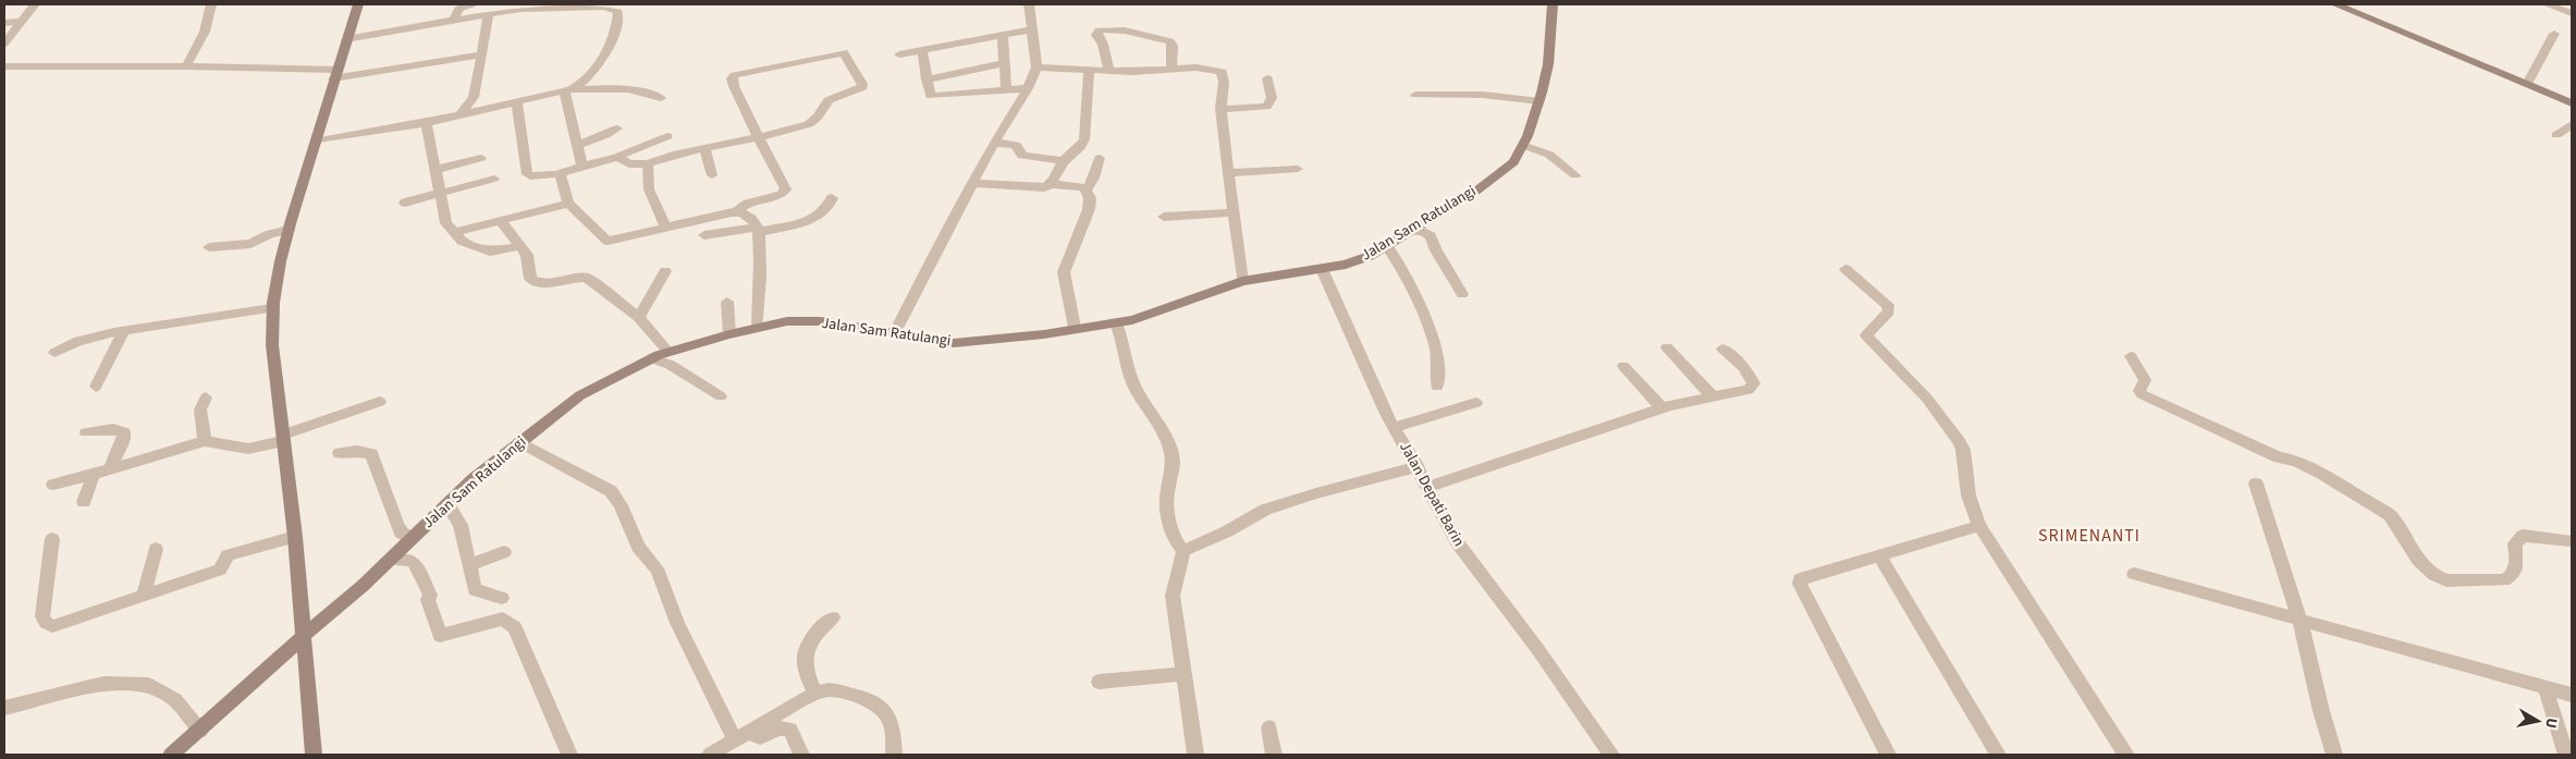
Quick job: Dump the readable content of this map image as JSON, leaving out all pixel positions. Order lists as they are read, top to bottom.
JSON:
{
  "streets": {
    "street": ["Jalan Sam Ratulangi", "Jalan Depati Barin"]
  },
  "crossings": [
    ["Jalan Sam Ratulangi", "Jalan Depati Barin"]
  ],
  "districts": ["SRIMENANTI"],
  "north": "right"
}
